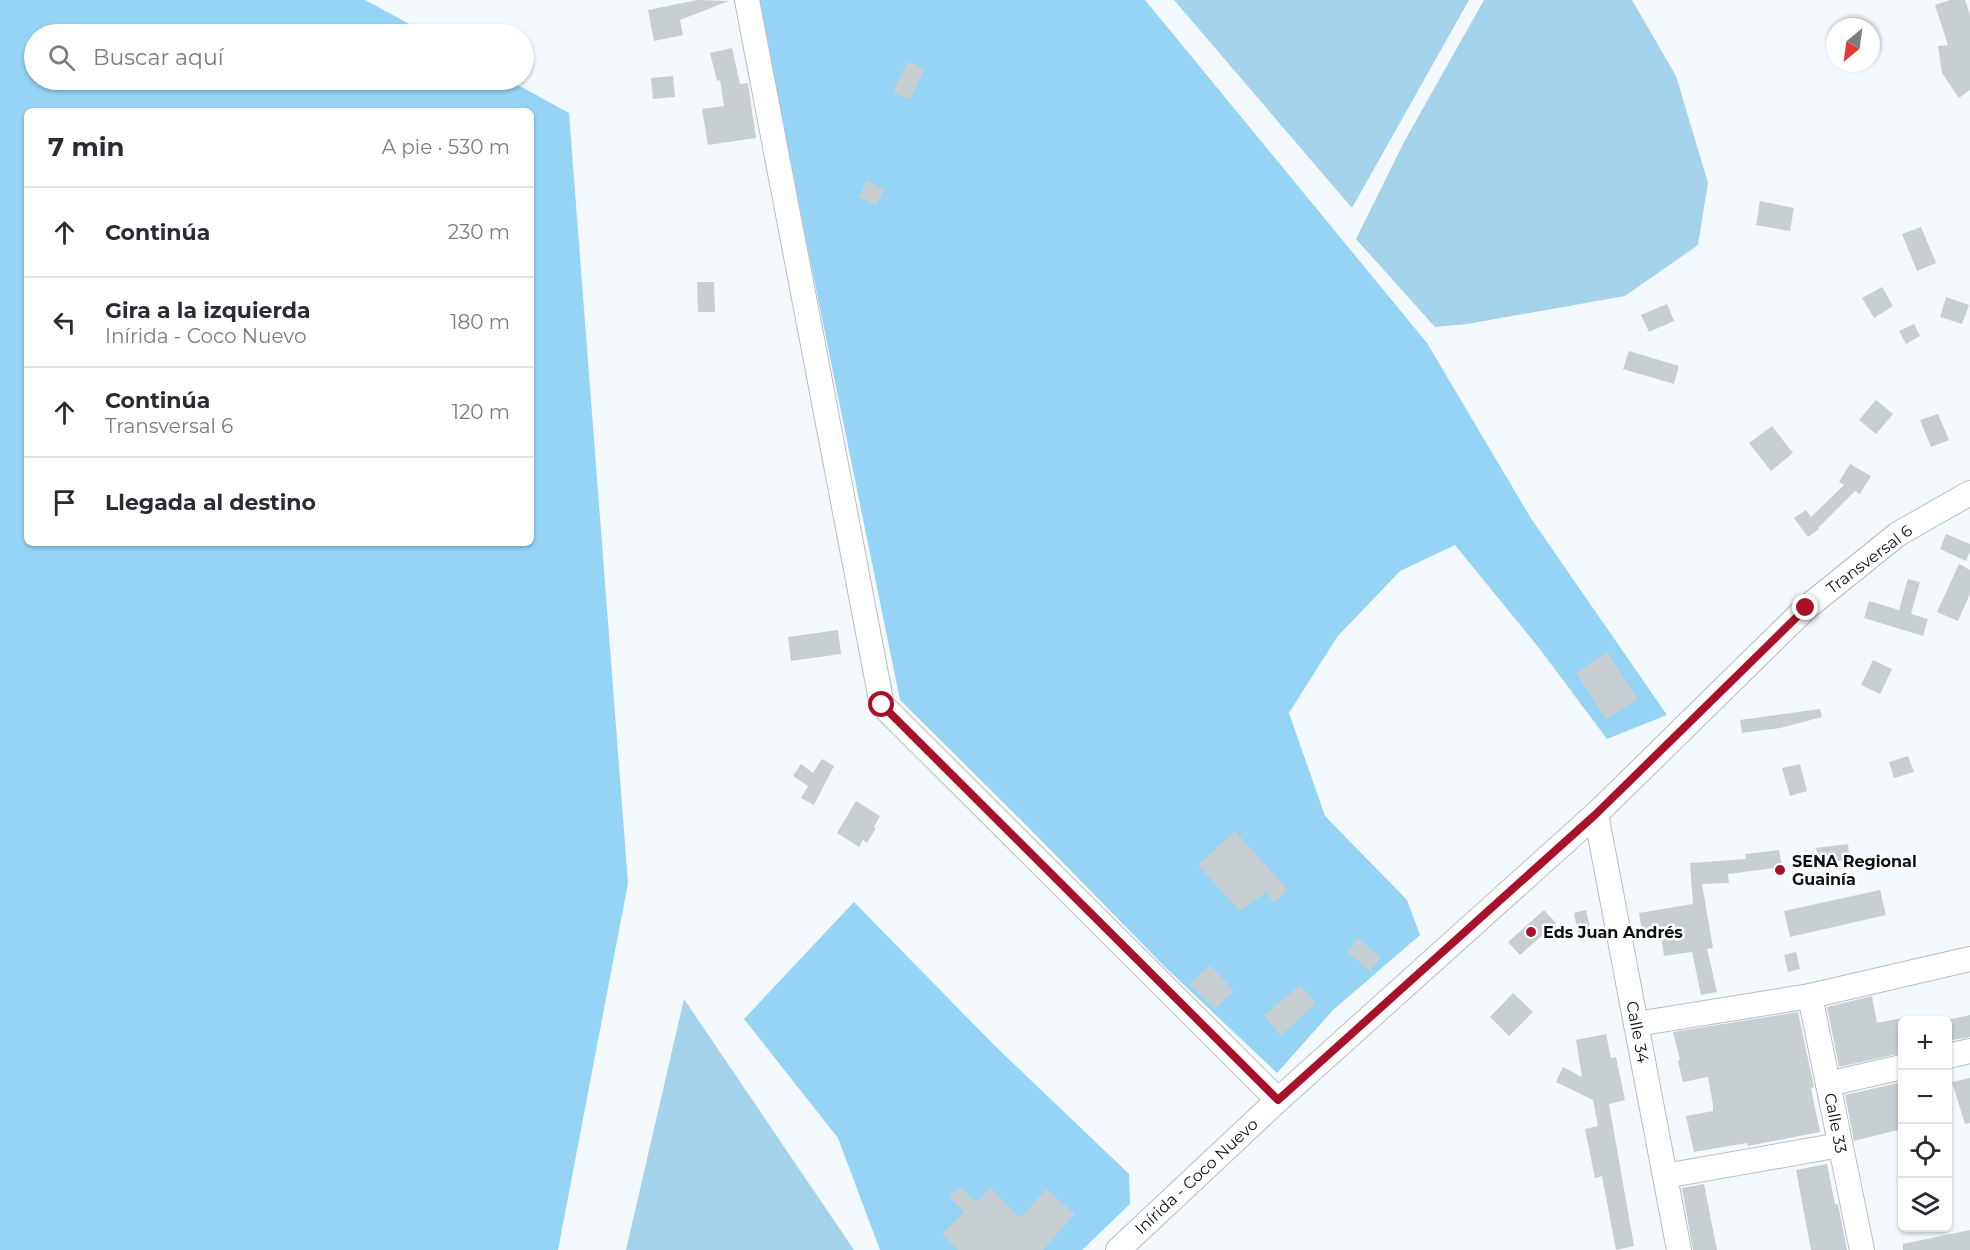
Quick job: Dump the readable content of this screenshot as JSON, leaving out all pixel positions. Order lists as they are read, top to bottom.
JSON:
{
  "streets": {
    "street": [
      "Transversal 6",
      "Calle 34",
      "Calle 33",
      "Inírida - Coco Nuevo"
    ]
  },
  "crossings": [
    ["Transversal 6", "Calle 34"],
    ["Transversal 6", "Inírida - Coco Nuevo"],
    ["Calle 34", "Inírida - Coco Nuevo"]
  ],
  "places": ["SENA Regional Guainía", "Eds Juan Andrés"],
  "north": "bottom left",
  "page": {
    "search": "Buscar aquí",
    "heading": ["7 min", "A pie · 530 m"],
    "list": [
      ["Continúa", "230 m"],
      ["Gira a la izquierda", "Inírida - Coco Nuevo", "180 m"],
      ["Continúa", "Transversal 6", "120 m"],
      "Llegada al destino"
    ],
    "map_buttons": ["+", "−"]
  }
}
